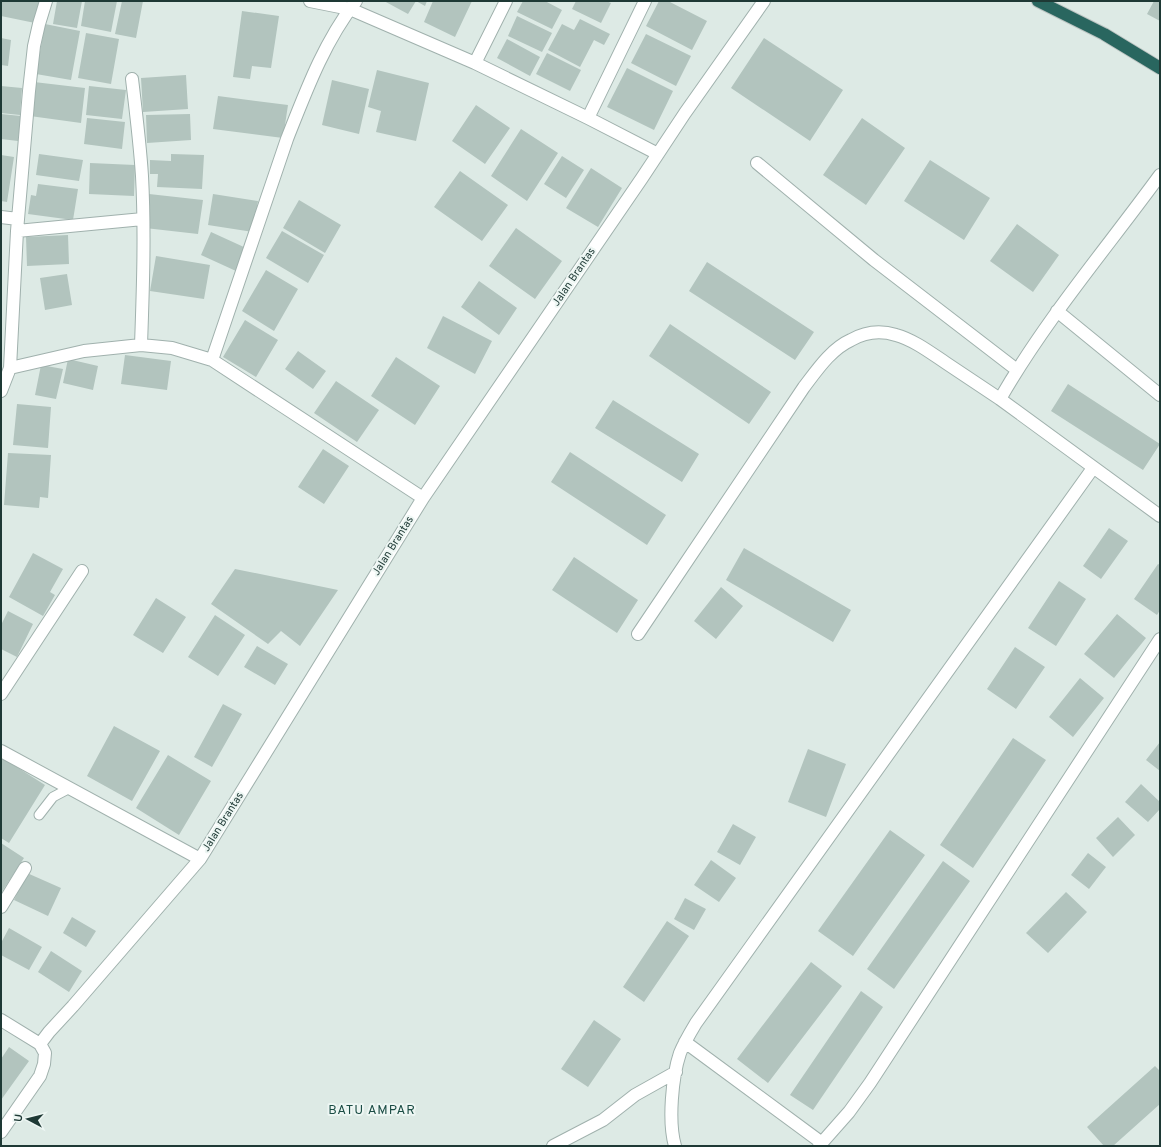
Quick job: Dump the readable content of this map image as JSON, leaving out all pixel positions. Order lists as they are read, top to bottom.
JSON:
{
  "streets": {
    "street": ["Jalan Brantas"]
  },
  "districts": ["BATU AMPAR"],
  "north": "left"
}
